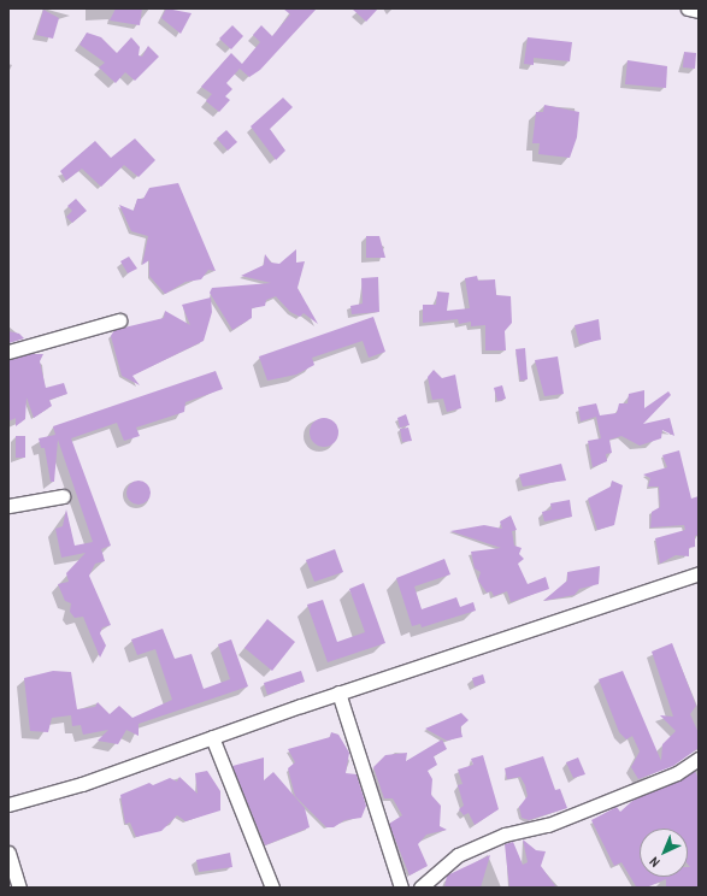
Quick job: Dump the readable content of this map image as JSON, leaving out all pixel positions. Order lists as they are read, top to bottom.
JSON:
{
  "north": "bottom left"
}
